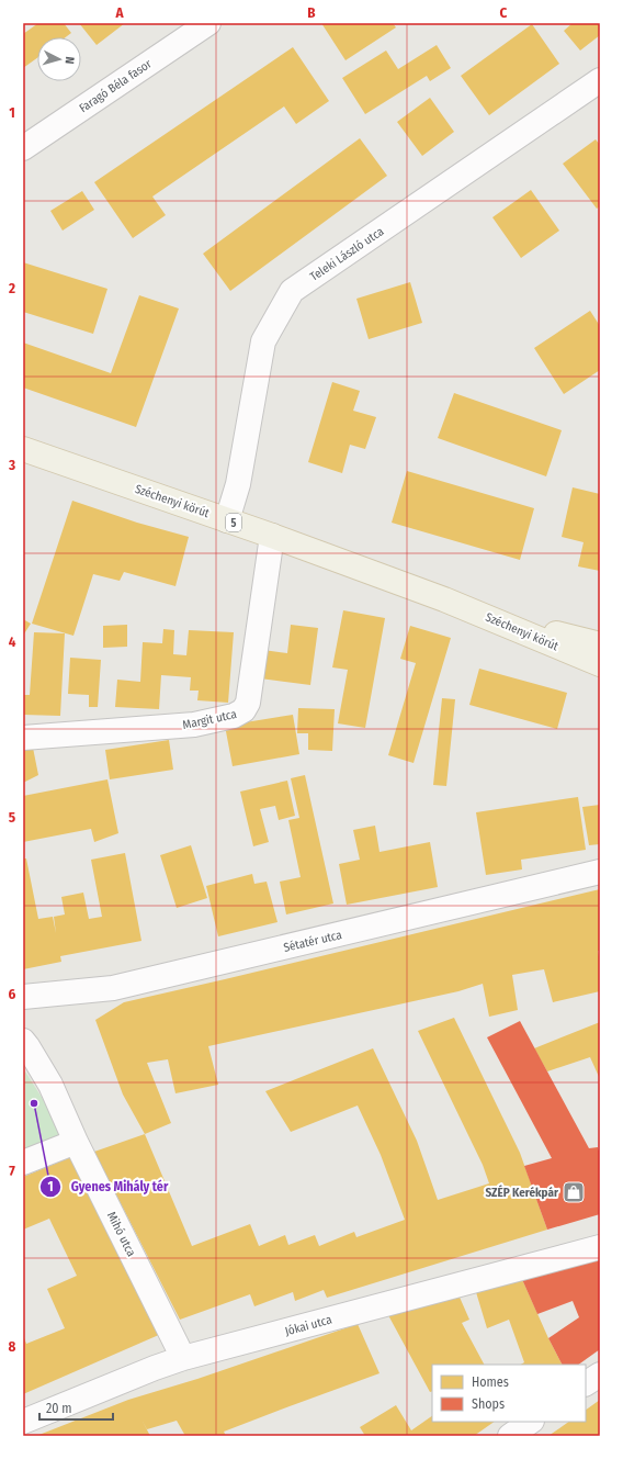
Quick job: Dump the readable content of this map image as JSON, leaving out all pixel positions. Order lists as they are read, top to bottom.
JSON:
{
  "streets": {
    "main road": ["Széchenyi körút", "5"],
    "street": [
      "Faragó Béla fasor",
      "Teleki László utca",
      "Margit utca",
      "Sétatér utca",
      "Mihó utca",
      "Jókai utca"
    ]
  },
  "crossings": [
    ["Teleki László utca", "Széchenyi körút"],
    ["Széchenyi körút", "Margit utca"],
    ["Mihó utca", "Jókai utca"]
  ],
  "places": {
    "other": ["Gyenes Mihály tér"],
    "shop": ["SZÉP Kerékpár"]
  },
  "legend": ["Homes", "Shops"],
  "scale_bar": "20 m",
  "north": "right",
  "grid": {
    "columns": ["A", "B", "C"],
    "rows": [
      "1",
      "2",
      "3",
      "4",
      "5",
      "6",
      "7",
      "8"
    ]
  }
}
